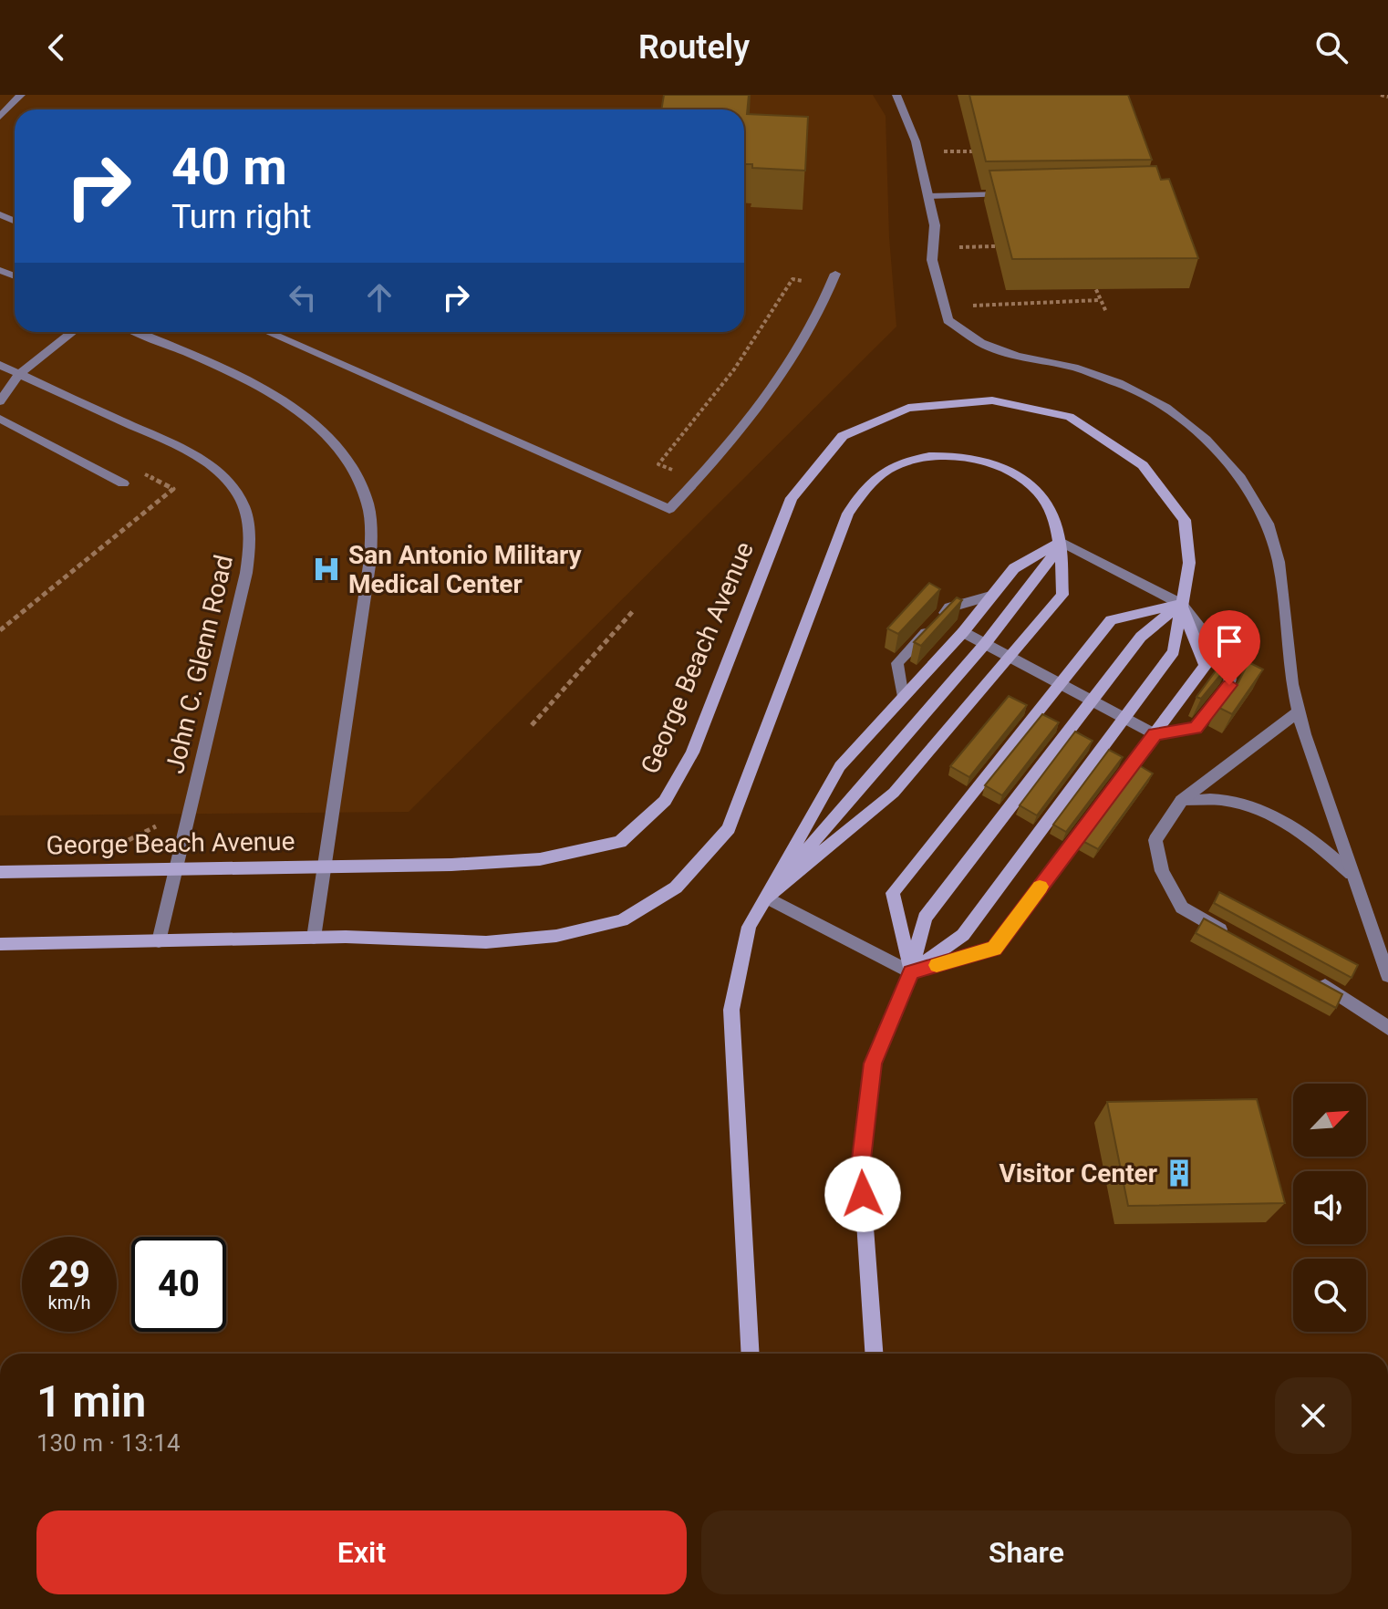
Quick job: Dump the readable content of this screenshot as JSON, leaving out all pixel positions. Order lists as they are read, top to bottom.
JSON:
{
  "streets": {
    "street": ["George Beach Avenue", "John C. Glenn Road"]
  },
  "crossings": [
    ["George Beach Avenue", "John C. Glenn Road"]
  ],
  "places": {
    "hospital": ["San Antonio Military Medical Center"],
    "building": ["Visitor Center"]
  },
  "north": "top right",
  "page": {
    "header": "Routely",
    "turn": ["40 m", "Turn right"],
    "speed": "29 km/h",
    "limit": "40",
    "heading": ["1 min", "130 m · 13:14"],
    "buttons": ["Exit", "Share"]
  }
}
